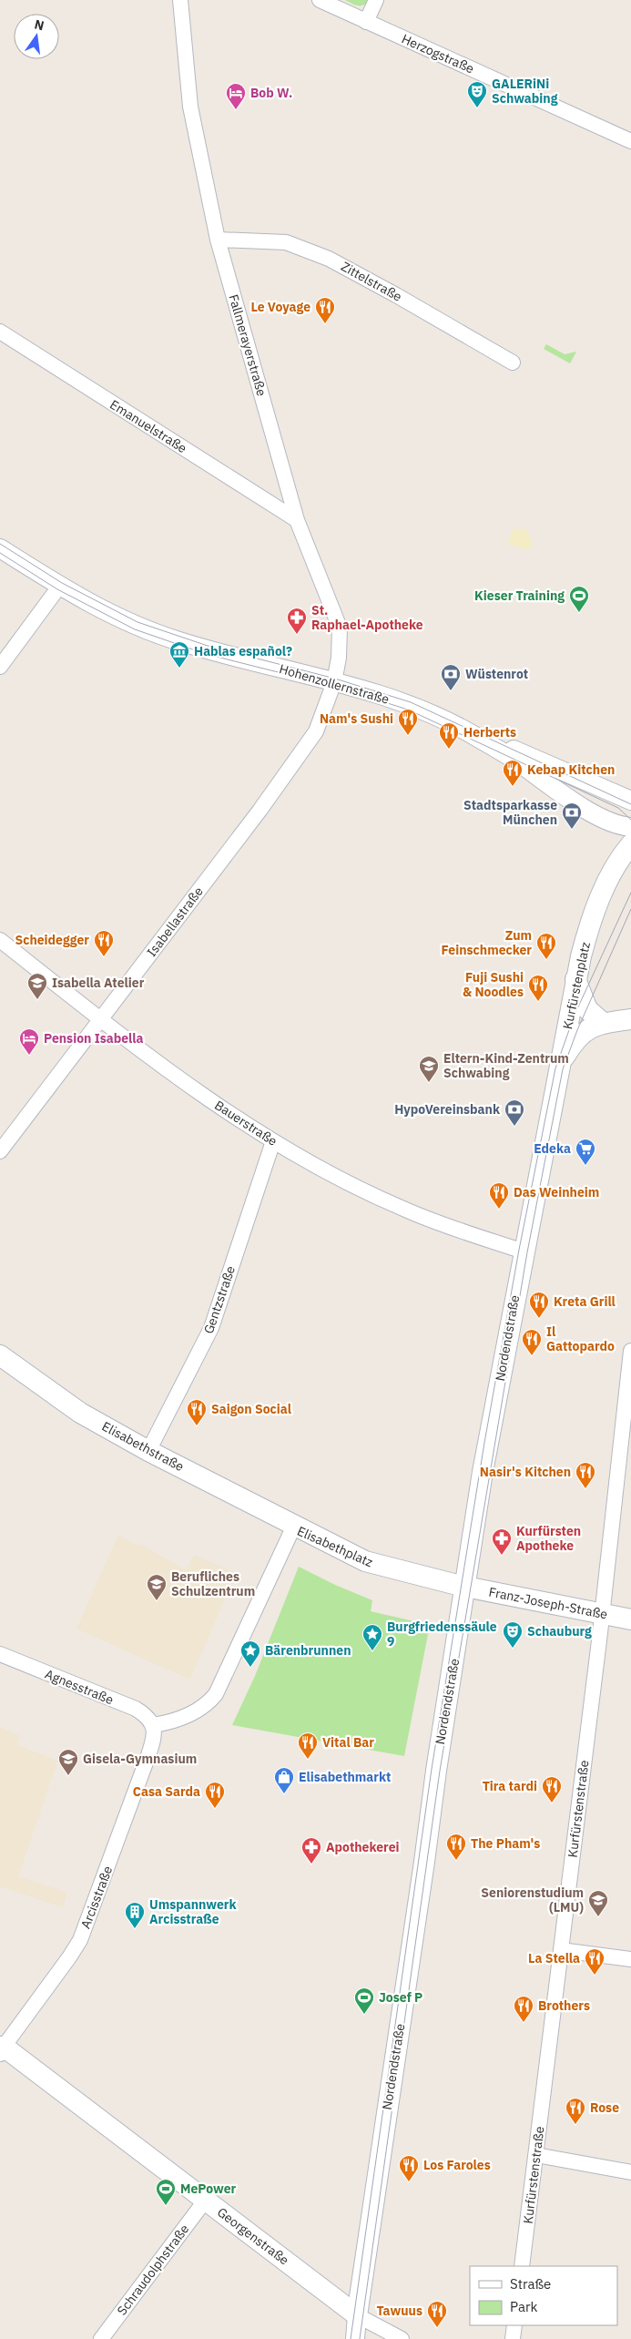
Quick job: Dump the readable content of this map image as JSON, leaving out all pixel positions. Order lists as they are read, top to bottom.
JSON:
{
  "streets": {
    "main road": [
      "Kurfürstenplatz",
      "Nordendstraße",
      "Elisabethstraße",
      "Elisabethplatz",
      "Franz-Joseph-Straße",
      "Georgenstraße"
    ],
    "street": [
      "Herzogstraße",
      "Zittelstraße",
      "Fallmerayerstraße",
      "Emanuelstraße",
      "Hohenzollernstraße",
      "Isabellastraße",
      "Bauerstraße",
      "Gentzstraße",
      "Agnesstraße",
      "Kurfürstenstraße",
      "Arcisstraße",
      "Schraudolphstraße"
    ]
  },
  "crossings": [
    ["Zittelstraße", "Fallmerayerstraße"],
    ["Fallmerayerstraße", "Emanuelstraße"],
    ["Fallmerayerstraße", "Hohenzollernstraße"],
    ["Fallmerayerstraße", "Isabellastraße"],
    ["Hohenzollernstraße", "Isabellastraße"],
    ["Hohenzollernstraße", "Kurfürstenplatz"],
    ["Isabellastraße", "Bauerstraße"],
    ["Kurfürstenplatz", "Nordendstraße"],
    ["Bauerstraße", "Gentzstraße"],
    ["Bauerstraße", "Nordendstraße"],
    ["Gentzstraße", "Elisabethstraße"],
    ["Nordendstraße", "Elisabethplatz"],
    ["Nordendstraße", "Franz-Joseph-Straße"],
    ["Nordendstraße", "Georgenstraße"],
    ["Elisabethstraße", "Elisabethplatz"],
    ["Elisabethplatz", "Franz-Joseph-Straße"],
    ["Elisabethplatz", "Agnesstraße"],
    ["Elisabethplatz", "Arcisstraße"],
    ["Franz-Joseph-Straße", "Kurfürstenstraße"],
    ["Agnesstraße", "Arcisstraße"],
    ["Arcisstraße", "Georgenstraße"],
    ["Georgenstraße", "Schraudolphstraße"]
  ],
  "places": {
    "theatre": ["GALERiNi Schwabing", "Schauburg"],
    "hotel": ["Bob W.", "Pension Isabella"],
    "restaurant": [
      "Le Voyage",
      "Nam's Sushi",
      "Herberts",
      "Kebap Kitchen",
      "Scheidegger",
      "Zum Feinschmecker",
      "Fuji Sushi & Noodles",
      "Das Weinheim",
      "Kreta Grill",
      "Il Gattopardo",
      "Saigon Social",
      "Nasir's Kitchen",
      "Vital Bar",
      "Tira tardi",
      "Casa Sarda",
      "The Pham's",
      "La Stella",
      "Brothers",
      "Rose",
      "Los Faroles",
      "Tawuus"
    ],
    "sports": ["Kieser Training", "Josef P", "MePower"],
    "pharmacy": ["St. Raphael-Apotheke", "Kurfürsten Apotheke", "Apothekerei"],
    "museum": ["Hablas español?"],
    "bank": ["Wüstenrot", "Stadtsparkasse München", "HypoVereinsbank"],
    "school or university": [
      "Isabella Atelier",
      "Eltern-Kind-Zentrum Schwabing",
      "Berufliches Schulzentrum",
      "Gisela-Gymnasium",
      "Seniorenstudium (LMU)"
    ],
    "supermarket": ["Edeka"],
    "place": ["Burgfriedenssäule 9", "Bärenbrunnen"],
    "shop": ["Elisabethmarkt"],
    "building": ["Umspannwerk Arcisstraße"]
  },
  "legend": ["Straße", "Park"],
  "north": "top"
}
